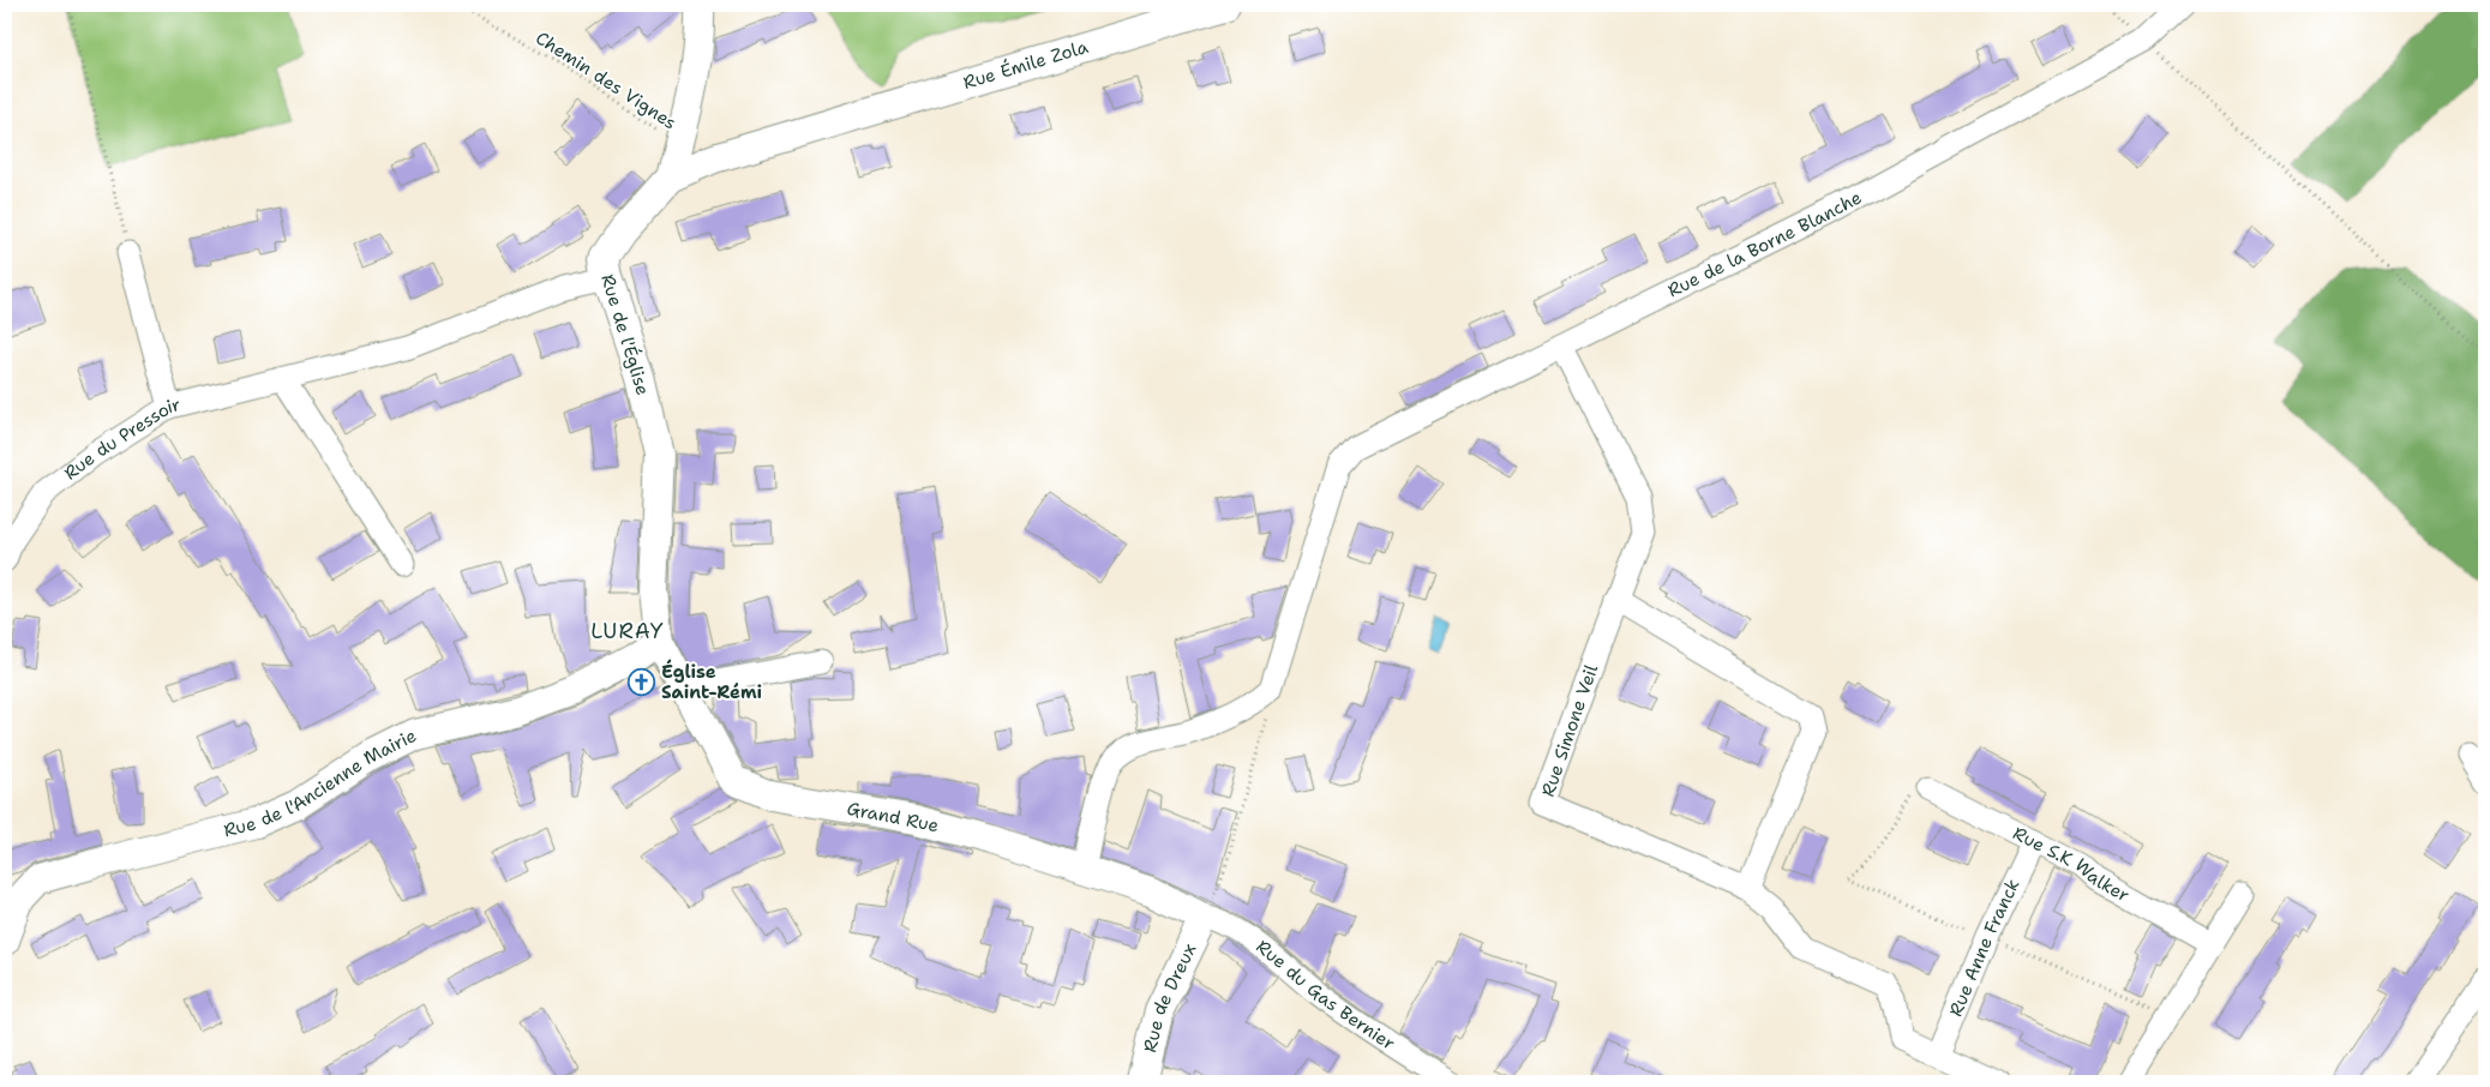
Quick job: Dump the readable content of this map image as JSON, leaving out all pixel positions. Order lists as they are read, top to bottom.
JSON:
{
  "streets": {
    "street": [
      "Rue Émile Zola",
      "Rue de la Borne Blanche",
      "Rue de l'Église",
      "Rue du Pressoir",
      "Rue Simone Veil",
      "Rue de l'Ancienne Mairie",
      "Grand Rue",
      "Rue S.K Walker",
      "Rue Anne Franck",
      "Rue du Gas Bernier",
      "Rue de Dreux"
    ],
    "path": ["Chemin des Vignes"]
  },
  "crossings": [
    ["Rue Émile Zola", "Rue de l'Église"],
    ["Rue de la Borne Blanche", "Rue Simone Veil"],
    ["Rue de l'Église", "Rue du Pressoir"],
    ["Rue de l'Église", "Rue de l'Ancienne Mairie"],
    ["Rue de l'Église", "Grand Rue"],
    ["Rue Simone Veil", "Rue Anne Franck"],
    ["Rue de l'Ancienne Mairie", "Grand Rue"],
    ["Grand Rue", "Rue du Gas Bernier"],
    ["Grand Rue", "Rue de Dreux"],
    ["Rue S.K Walker", "Rue Anne Franck"],
    ["Rue du Gas Bernier", "Rue de Dreux"]
  ],
  "districts": ["LURAY"],
  "places": {
    "church": ["Église Saint-Rémi"]
  }
}
